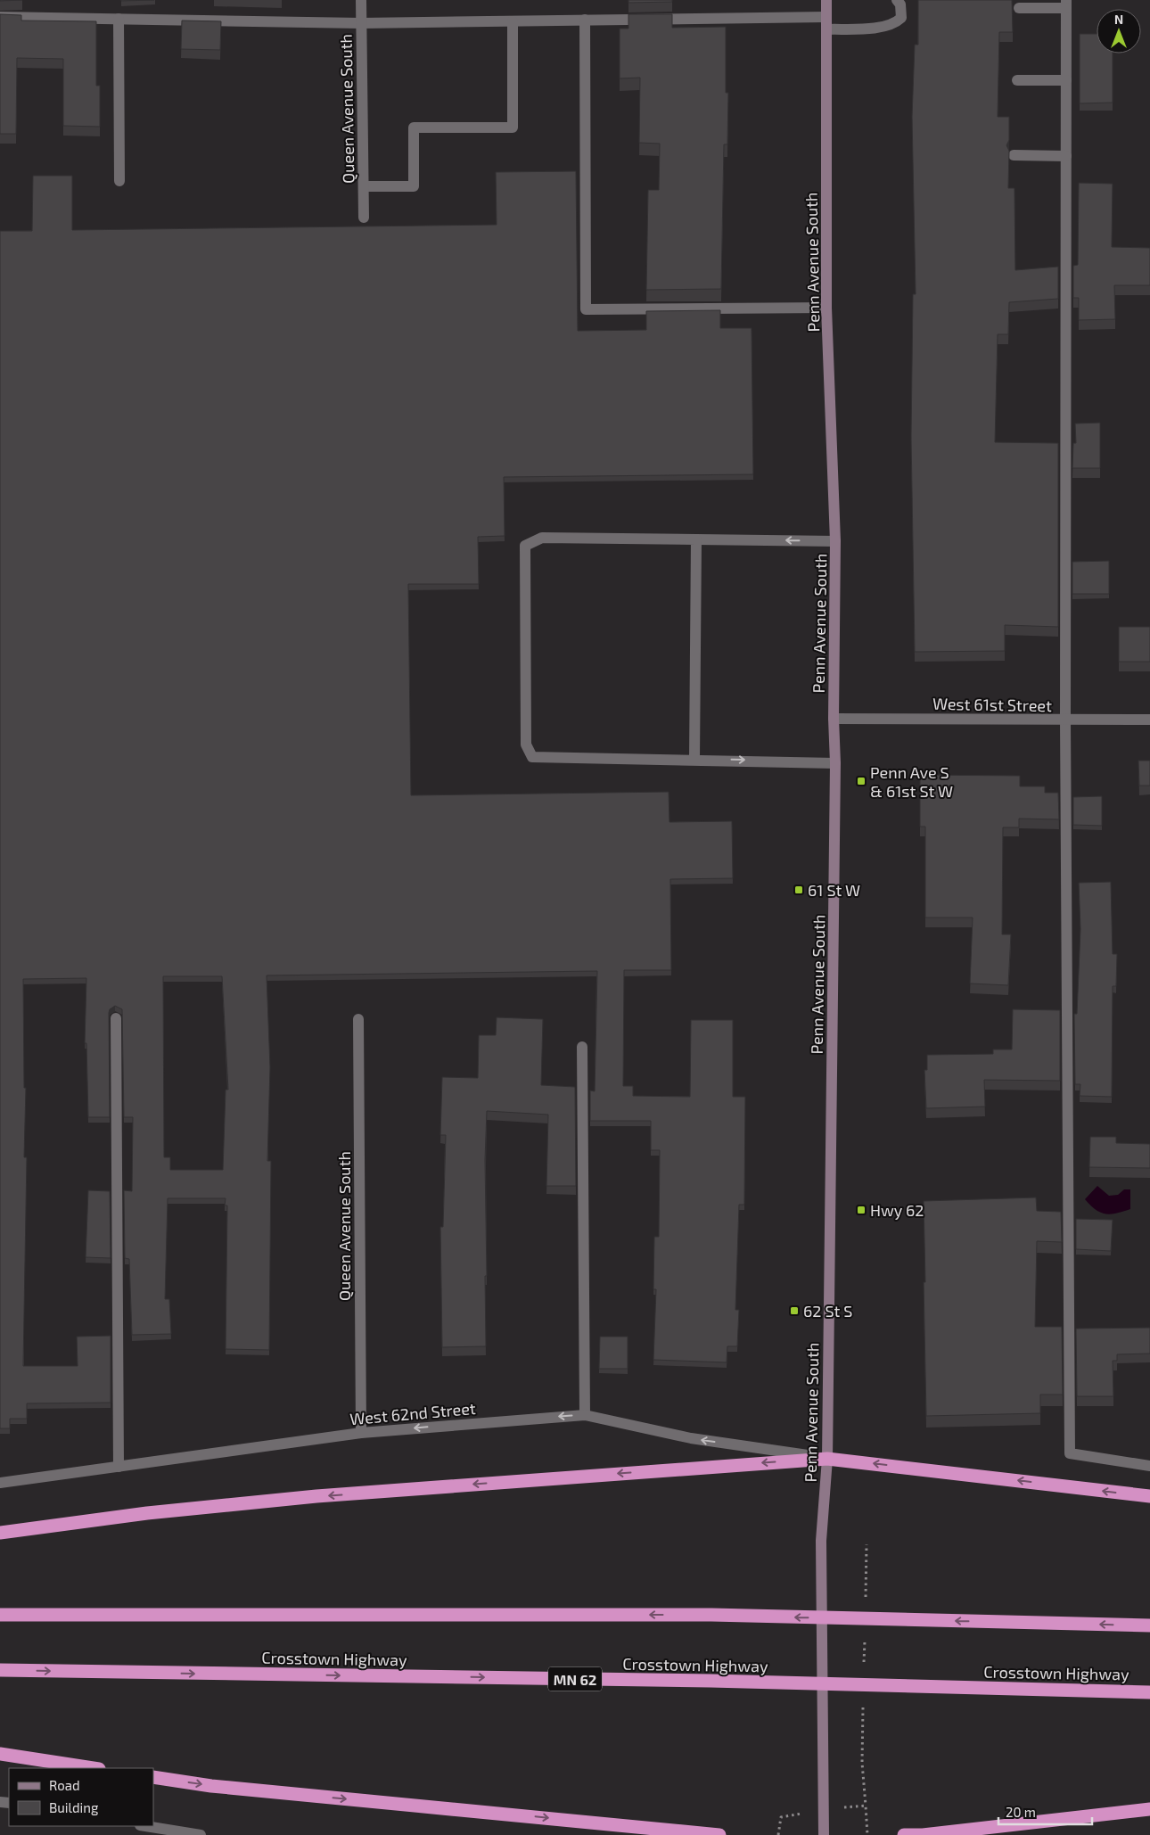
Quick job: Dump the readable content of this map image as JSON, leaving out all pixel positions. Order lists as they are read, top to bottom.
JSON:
{
  "streets": {
    "highway": ["Crosstown Highway", "MN 62"],
    "main road": ["Penn Avenue South"],
    "street": ["Queen Avenue South", "West 61st Street", "West 62nd Street"]
  },
  "crossings": [
    ["Queen Avenue South", "West 62nd Street"],
    ["Penn Avenue South", "West 61st Street"],
    ["Penn Avenue South", "West 62nd Street"]
  ],
  "one_way": ["West 62nd Street"],
  "places": {
    "transit": [
      "Penn Ave S & 61st St W",
      "61 St W",
      "Hwy 62",
      "62 St S"
    ]
  },
  "legend": ["Road", "Building"],
  "scale_bar": "20 m",
  "north": "top"
}
